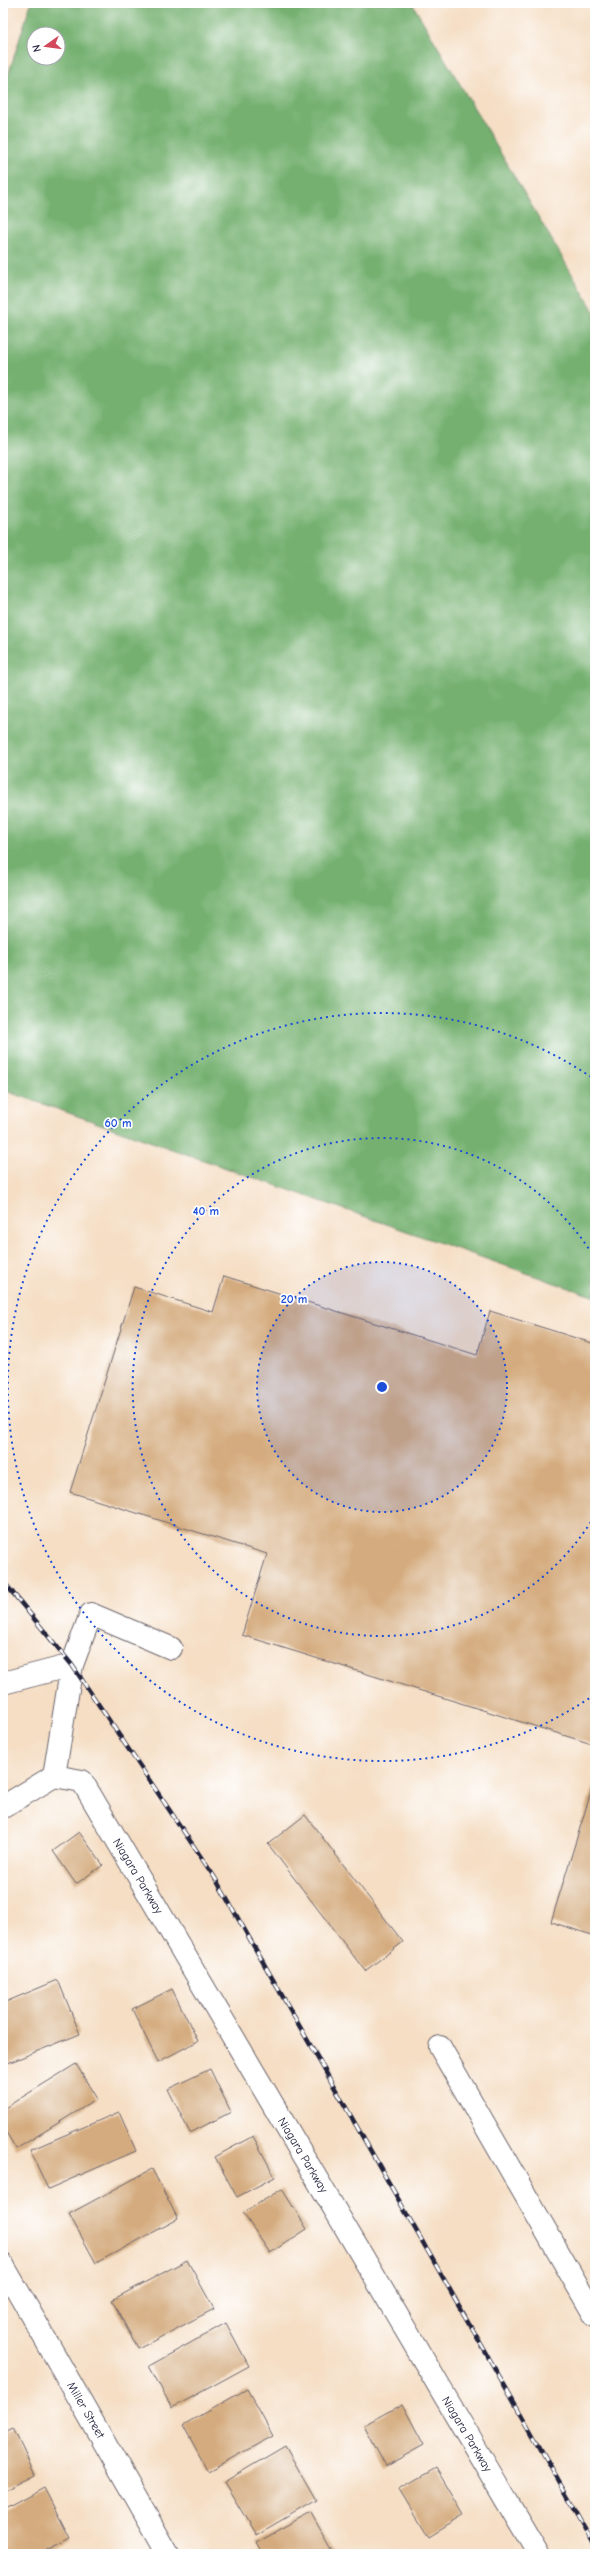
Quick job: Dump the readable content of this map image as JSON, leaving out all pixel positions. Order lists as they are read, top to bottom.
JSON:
{
  "streets": {
    "street": ["Niagara Parkway", "Miller Street"]
  },
  "north": "left",
  "rings": ["60 m", "40 m", "20 m"]
}
